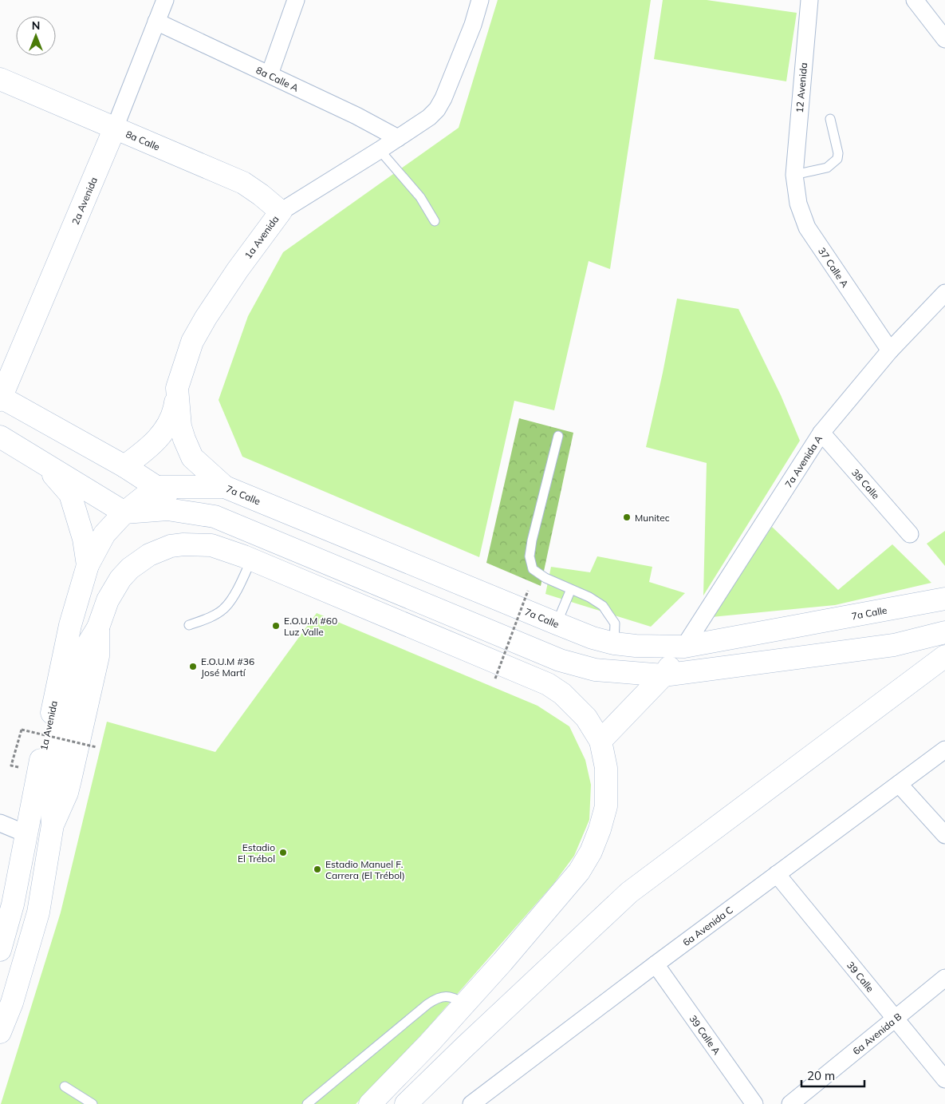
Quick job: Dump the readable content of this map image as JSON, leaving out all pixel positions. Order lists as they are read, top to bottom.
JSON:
{
  "streets": {
    "main road": [
      "8a Calle",
      "2a Avenida",
      "1a Avenida",
      "7a Calle"
    ],
    "street": [
      "8a Calle A",
      "12 Avenida",
      "37 Calle A",
      "7a Avenida A",
      "38 Calle",
      "6a Avenida C",
      "39 Calle",
      "39 Calle A",
      "6a Avenida B"
    ]
  },
  "crossings": [
    ["8a Calle A", "2a Avenida"],
    ["8a Calle A", "1a Avenida"],
    ["12 Avenida", "37 Calle A"],
    ["8a Calle", "2a Avenida"],
    ["8a Calle", "1a Avenida"],
    ["1a Avenida", "7a Calle"],
    ["37 Calle A", "7a Avenida A"],
    ["7a Avenida A", "38 Calle"],
    ["7a Avenida A", "7a Calle"],
    ["6a Avenida C", "39 Calle"],
    ["6a Avenida C", "39 Calle A"],
    ["39 Calle", "6a Avenida B"]
  ],
  "places": [
    "Munitec",
    "E.O.U.M #60 Luz Valle",
    "E.O.U.M #36 José Martí",
    "Estadio El Trébol",
    "Estadio Manuel F. Carrera (El Trébol)"
  ],
  "scale_bar": "20 m",
  "north": "top"
}
